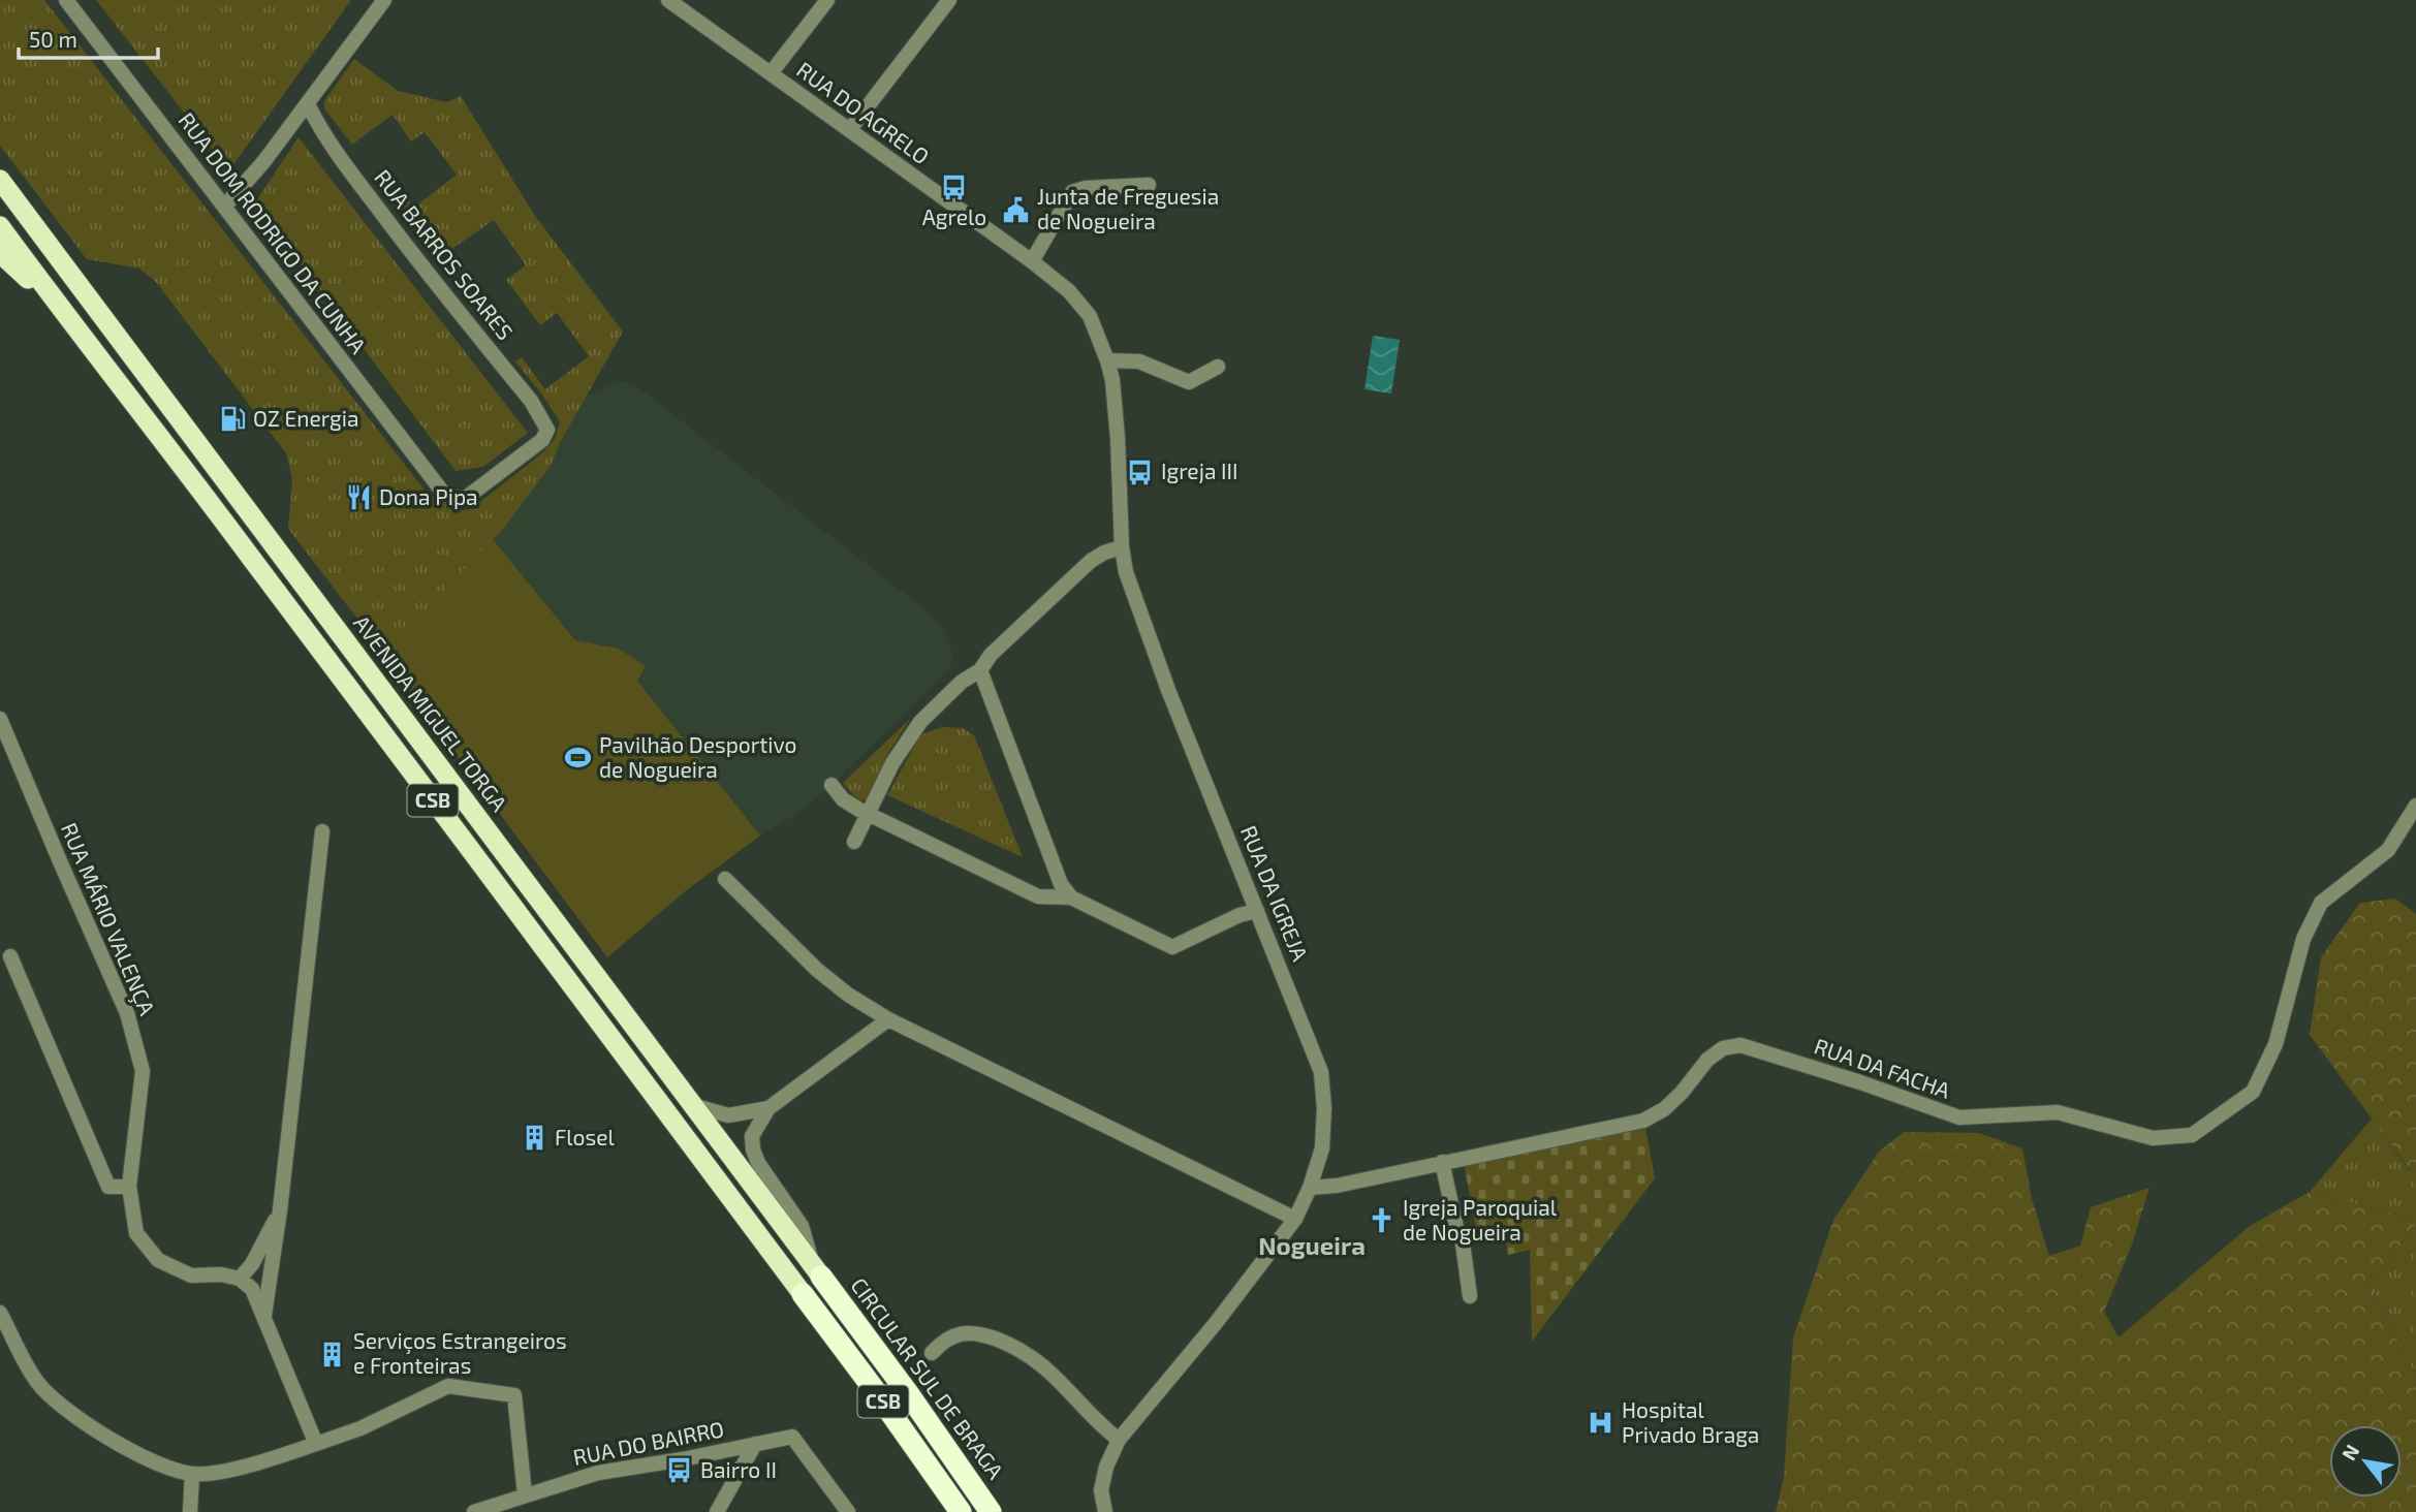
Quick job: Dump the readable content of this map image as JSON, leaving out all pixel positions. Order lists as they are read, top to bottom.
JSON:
{
  "streets": {
    "highway": ["AVENIDA MIGUEL TORGA", "CSB", "CIRCULAR SUL DE BRAGA"],
    "street": [
      "RUA DO AGRELO",
      "RUA DOM RODRIGO DA CUNHA",
      "RUA BARROS SOARES",
      "RUA DA IGREJA",
      "RUA MÁRIO VALENÇA",
      "RUA DA FACHA",
      "RUA DO BAIRRO"
    ]
  },
  "crossings": [
    ["RUA DO AGRELO", "RUA DA IGREJA"],
    ["RUA DOM RODRIGO DA CUNHA", "RUA BARROS SOARES"],
    ["AVENIDA MIGUEL TORGA", "CIRCULAR SUL DE BRAGA"],
    ["RUA DA IGREJA", "RUA DA FACHA"]
  ],
  "districts": ["Nogueira"],
  "places": {
    "bus stop": ["Agrelo", "Igreja III", "Bairro II"],
    "public building": ["Junta de Freguesia de Nogueira"],
    "fuel station": ["OZ Energia"],
    "restaurant": ["Dona Pipa"],
    "sports": ["Pavilhão Desportivo de Nogueira"],
    "building": ["Flosel", "Serviços Estrangeiros e Fronteiras"],
    "church": ["Igreja Paroquial de Nogueira"],
    "hospital": ["Hospital Privado Braga"]
  },
  "scale_bar": "50 m",
  "north": "top left"
}
